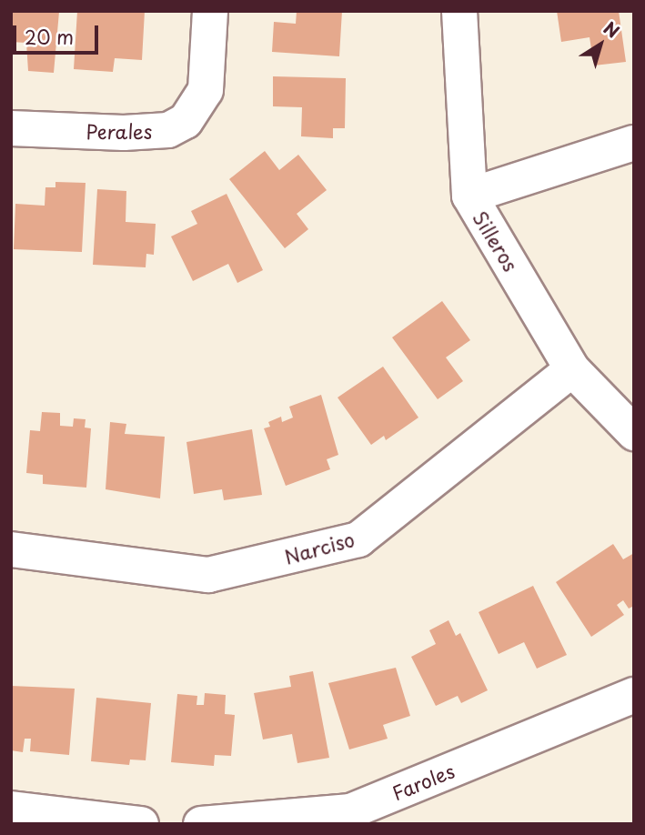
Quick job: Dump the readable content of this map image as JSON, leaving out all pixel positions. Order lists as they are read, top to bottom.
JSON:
{
  "streets": {
    "street": [
      "Perales",
      "Silleros",
      "Narciso",
      "Faroles"
    ]
  },
  "crossings": [
    ["Silleros", "Narciso"]
  ],
  "scale_bar": "20 m",
  "north": "top right"
}
